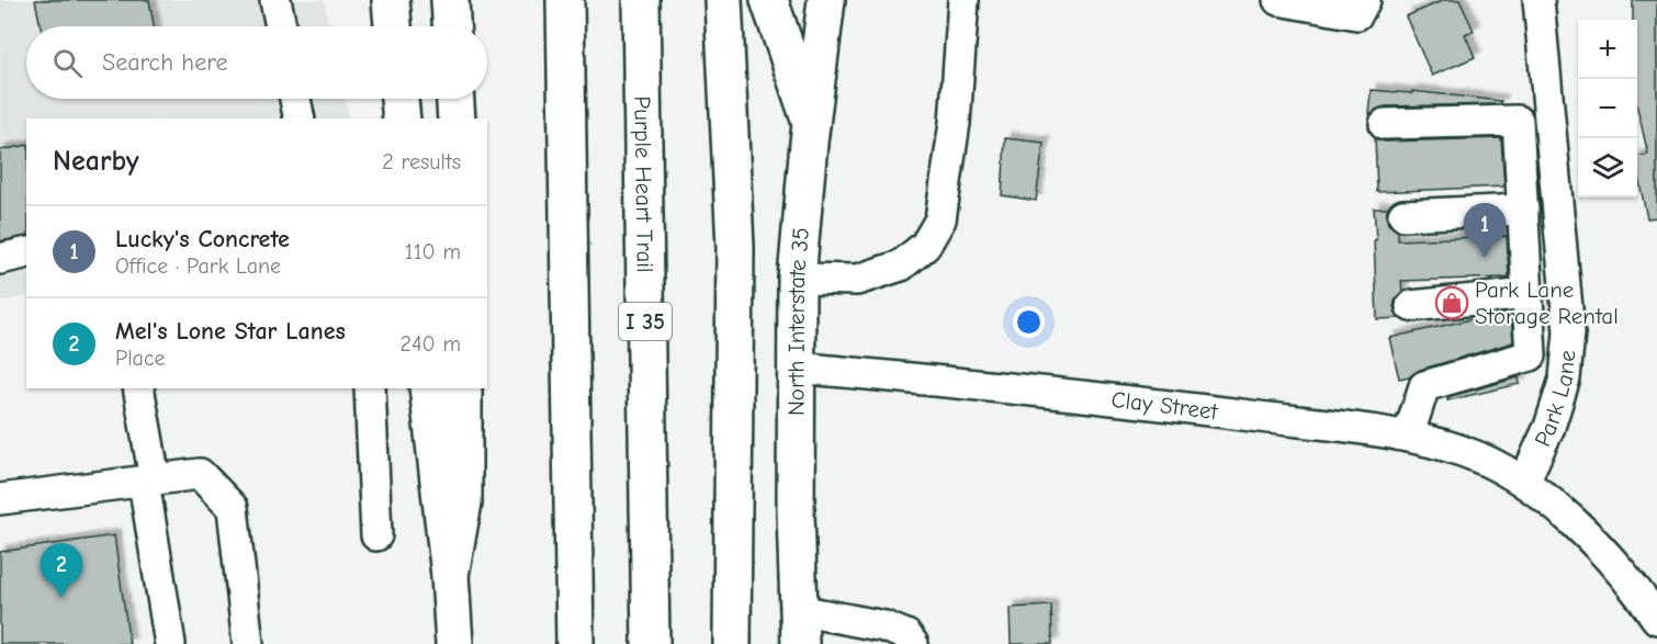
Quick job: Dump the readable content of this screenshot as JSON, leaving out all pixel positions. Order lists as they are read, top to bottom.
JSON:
{
  "streets": {
    "main road": ["Purple Heart Trail", "I 35", "North Interstate 35"],
    "street": ["Park Lane", "Clay Street"]
  },
  "crossings": [
    ["North Interstate 35", "Clay Street"],
    ["Park Lane", "Clay Street"]
  ],
  "places": {
    "shop": ["Park Lane Storage Rental"]
  },
  "page": {
    "map_buttons": ["+", "−"],
    "search": "Search here",
    "heading": ["Nearby", "2 results"],
    "pins": ["1", "2"],
    "list": [
      {
        "mark": "1",
        "name": "Lucky's Concrete",
        "note": "Office · Park Lane",
        "value": "110 m"
      },
      {
        "mark": "2",
        "name": "Mel's Lone Star Lanes",
        "note": "Place",
        "value": "240 m"
      }
    ]
  }
}
